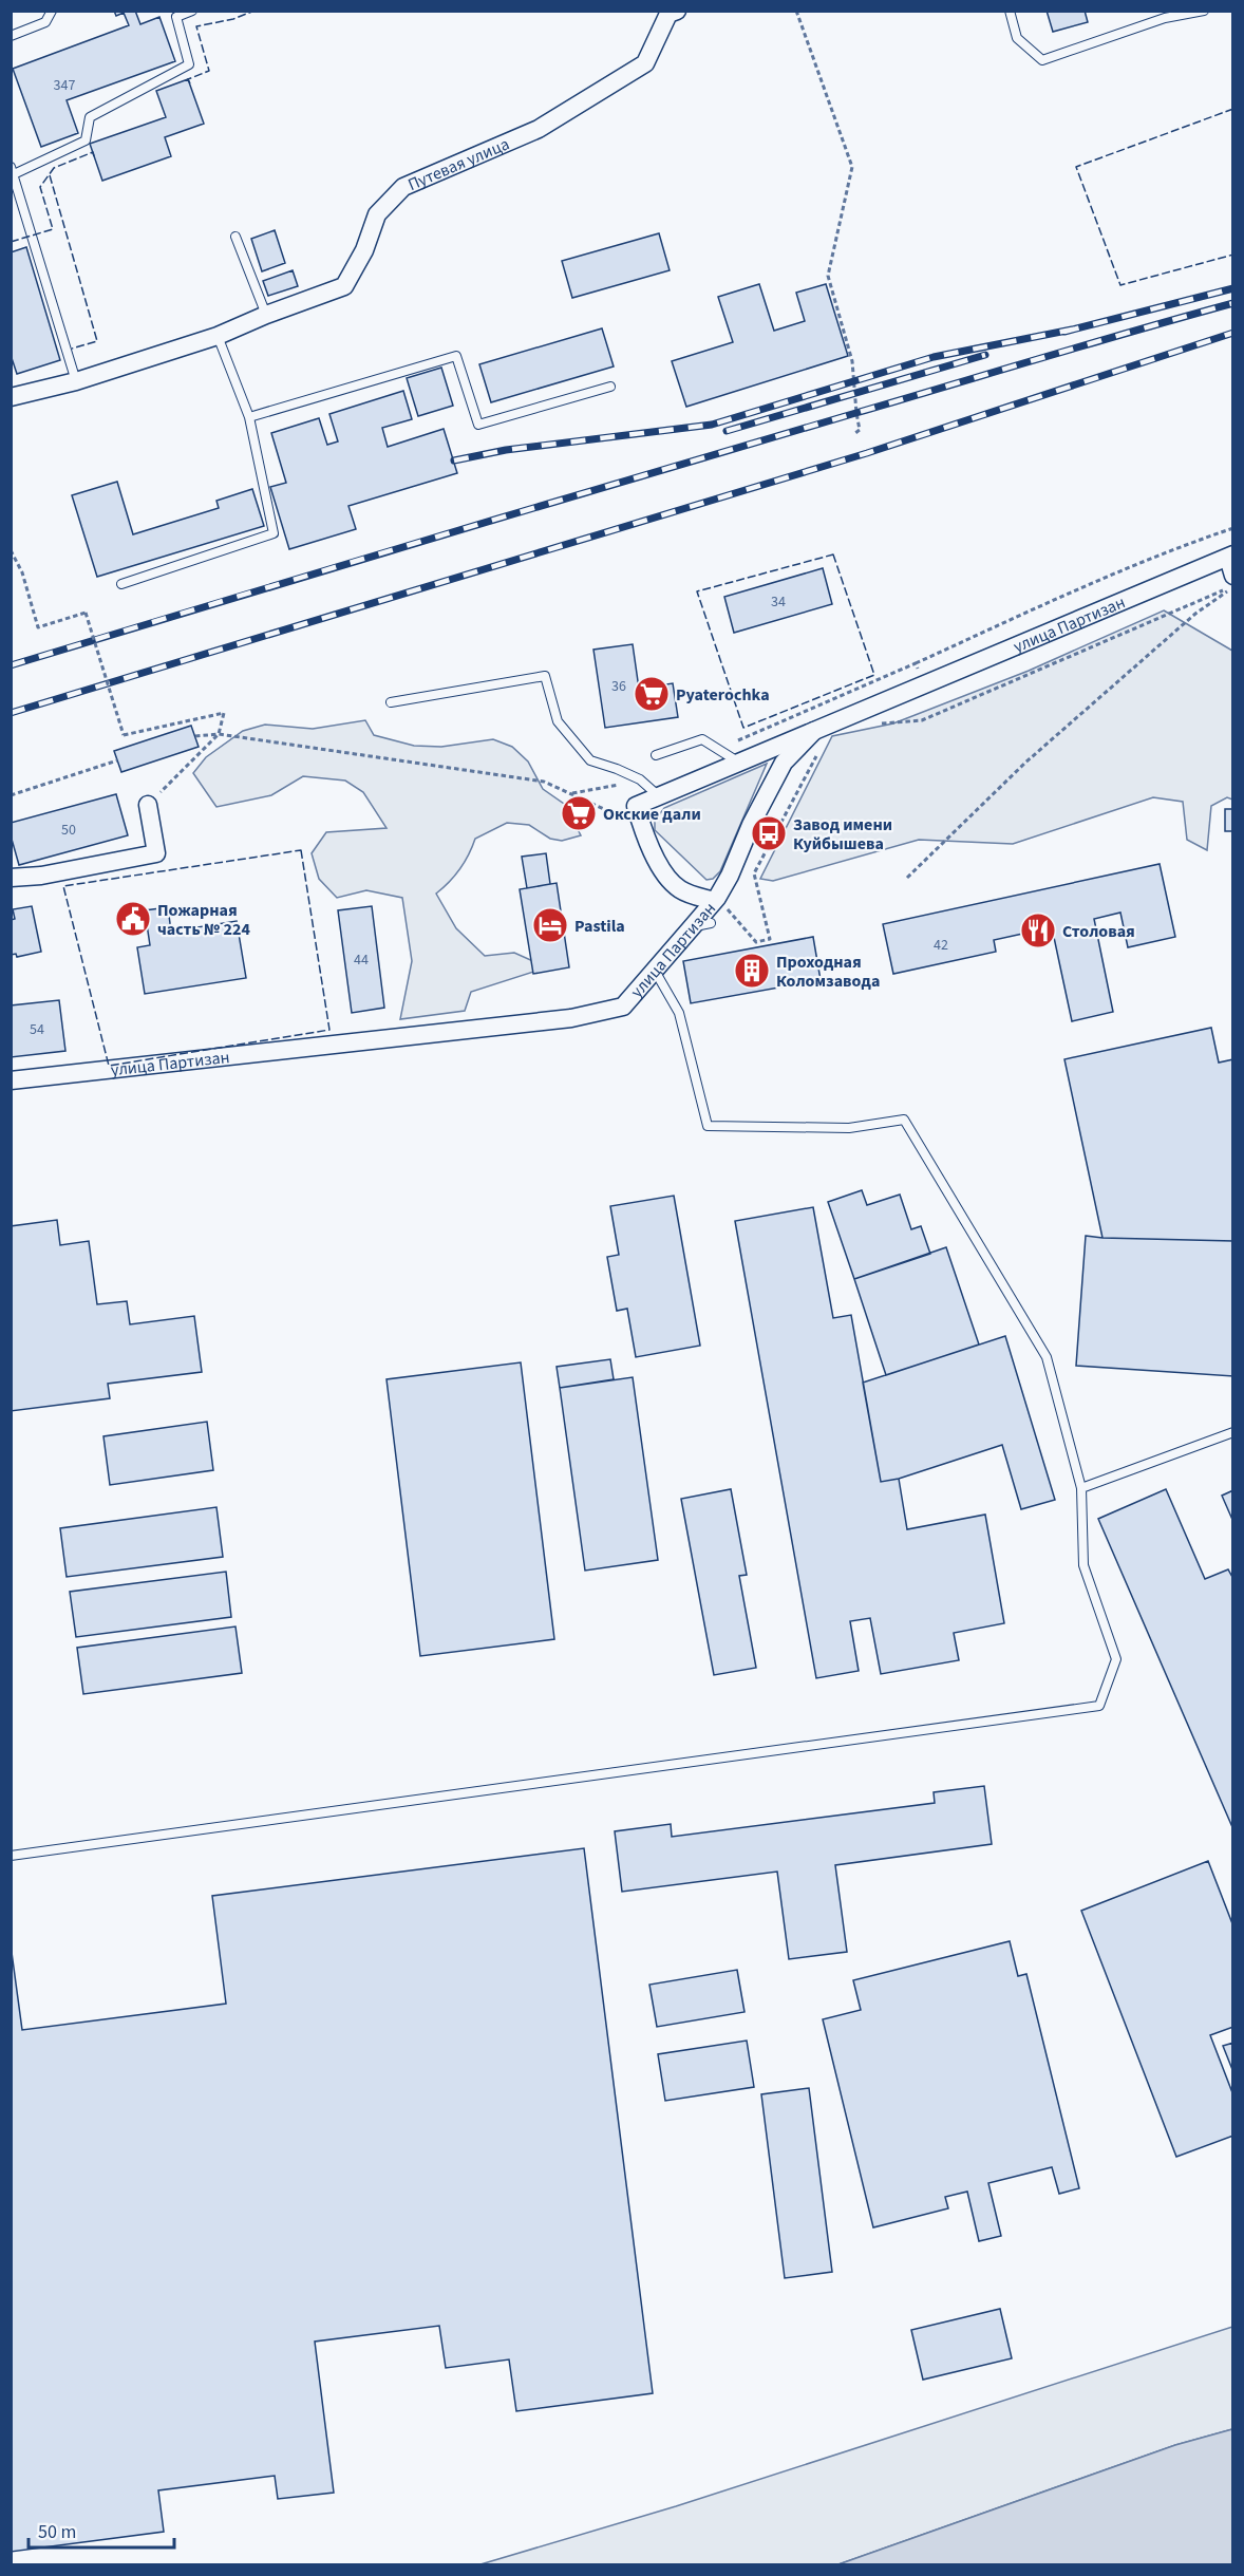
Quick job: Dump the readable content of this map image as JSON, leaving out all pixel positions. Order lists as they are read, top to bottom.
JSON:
{
  "streets": {
    "street": ["Путевая улица", "улица Партизан"]
  },
  "places": {
    "supermarket": ["Pyaterochka", "Окские дали"],
    "bus stop": ["Завод имени Куйбышева"],
    "public building": ["Пожарная часть № 224"],
    "hotel": ["Pastila"],
    "restaurant": ["Столовая"],
    "building": ["Проходная Коломзавода"]
  },
  "house_numbers": [
    "347",
    "34",
    "36",
    "50",
    "42",
    "44",
    "54"
  ],
  "scale_bar": "50 m"
}
